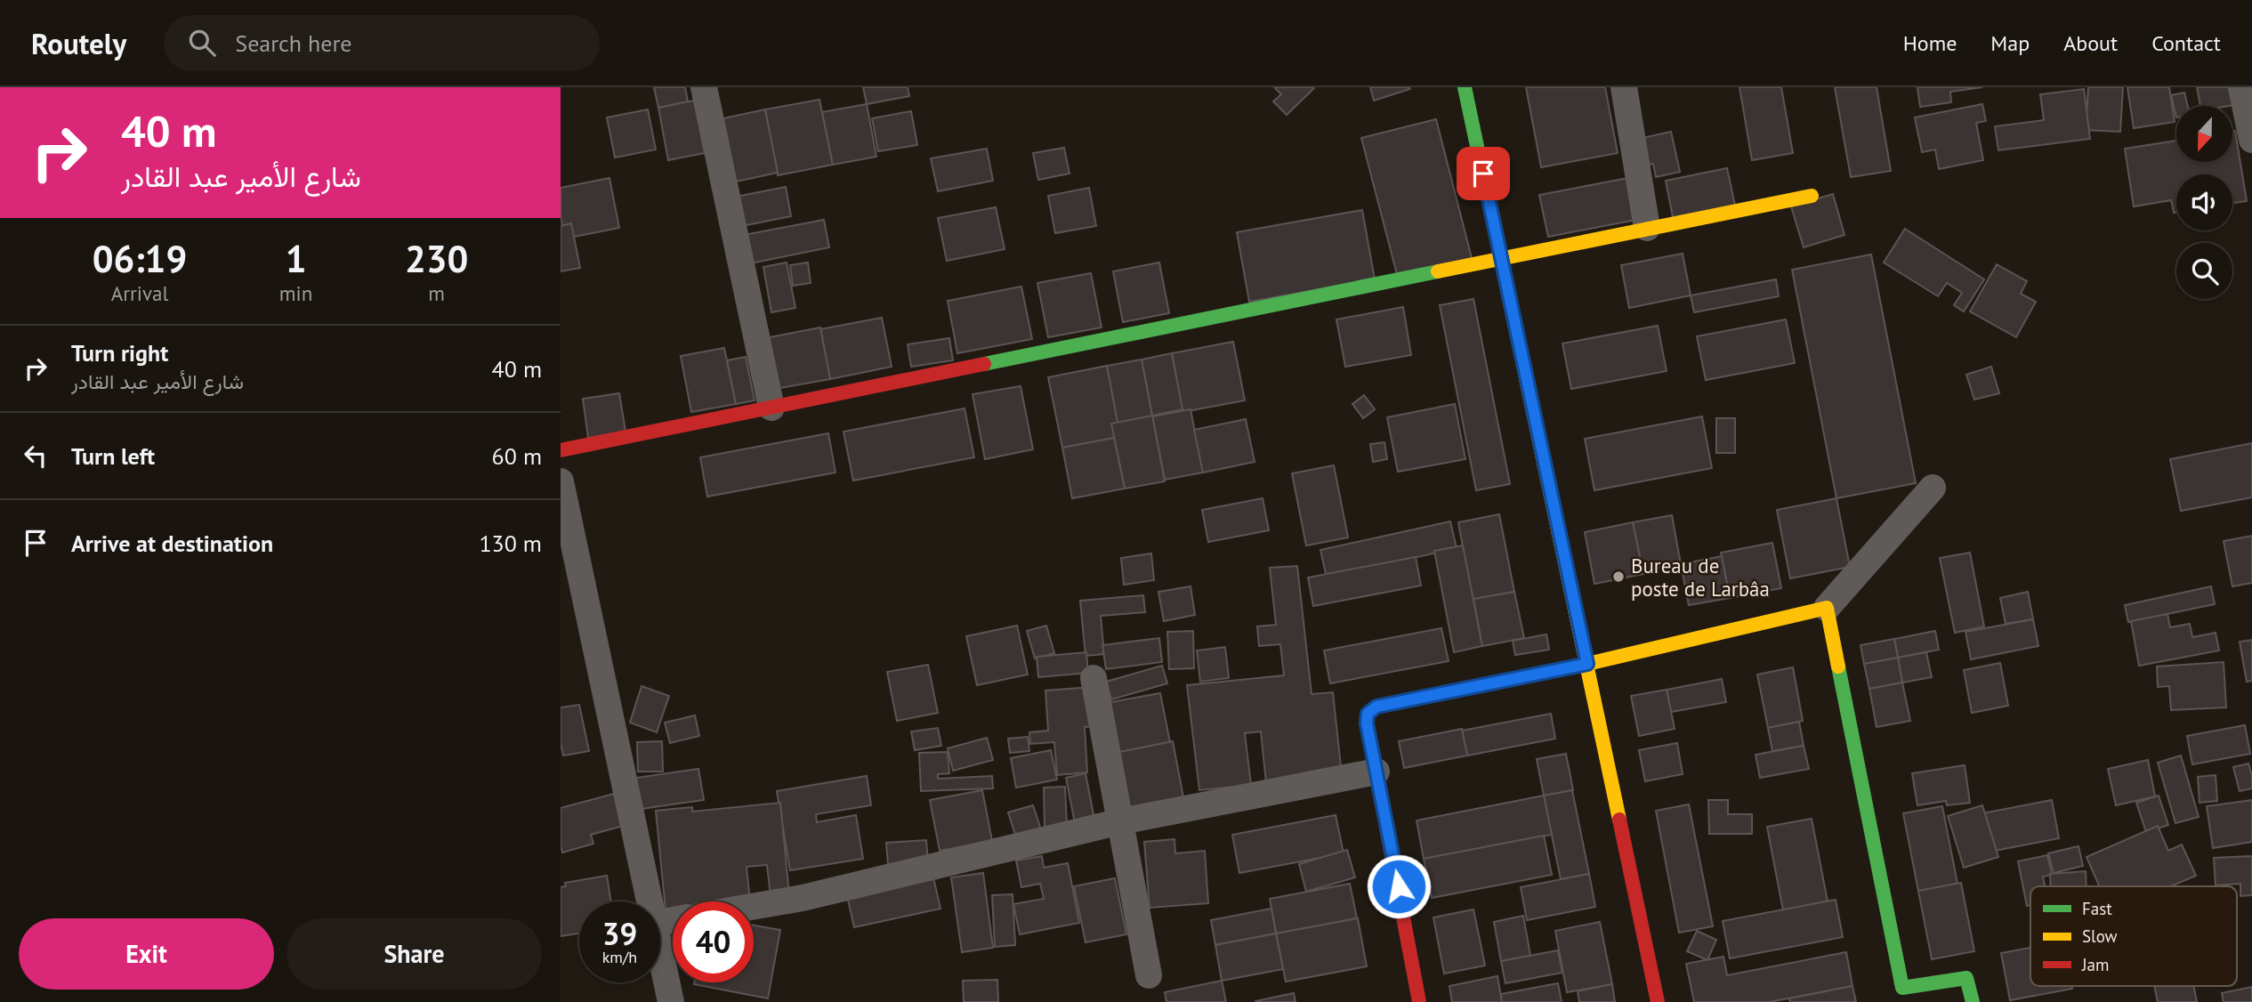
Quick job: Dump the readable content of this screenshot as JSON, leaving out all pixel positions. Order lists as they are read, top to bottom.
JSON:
{
  "places": ["Bureau de poste de Larbâa"],
  "legend": ["Fast", "Slow", "Jam"],
  "north": "bottom",
  "page": {
    "header": "Routely",
    "search": "Search here",
    "nav": [
      "Home",
      "Map",
      "About",
      "Contact"
    ],
    "turn": ["40 m", "شارع الأمير عبد القادر"],
    "eta": [
      "06:19",
      "Arrival",
      "1",
      "min",
      "230",
      "m"
    ],
    "list": [
      {
        "name": "Turn right",
        "note": "شارع الأمير عبد القادر",
        "value": "40 m"
      },
      {
        "name": "Turn left",
        "value": "60 m"
      },
      {
        "name": "Arrive at destination",
        "value": "130 m"
      }
    ],
    "speed": "39 km/h",
    "limit": "40",
    "buttons": ["Exit", "Share"]
  }
}
